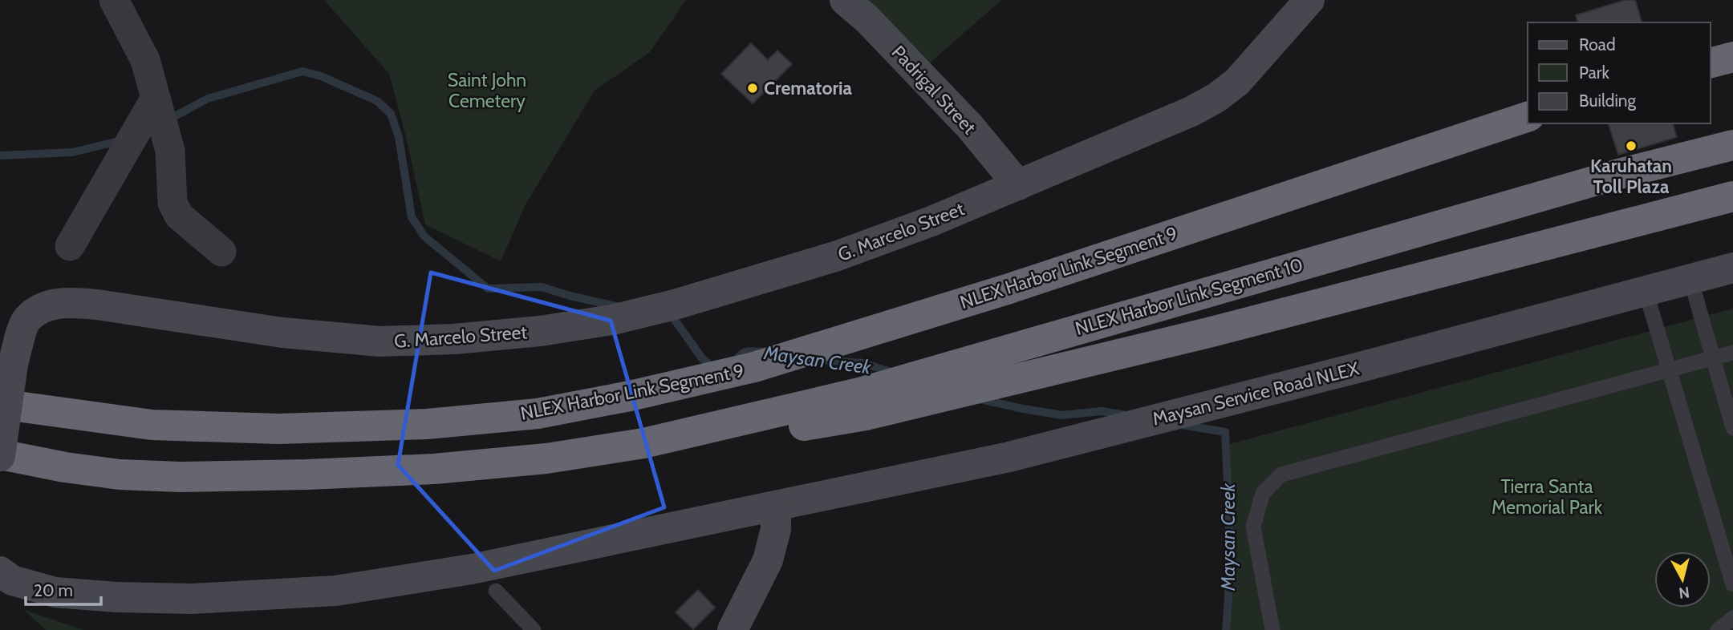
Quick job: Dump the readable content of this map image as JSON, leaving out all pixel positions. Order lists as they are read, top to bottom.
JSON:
{
  "streets": {
    "highway": ["NLEX Harbor Link Segment 9", "NLEX Harbor Link Segment 10"],
    "street": ["Padrigal Street", "G. Marcelo Street", "Maysan Service Road NLEX"]
  },
  "crossings": [
    ["Padrigal Street", "G. Marcelo Street"]
  ],
  "water": ["Maysan Creek"],
  "parks": ["Saint John Cemetery", "Tierra Santa Memorial Park"],
  "places": ["Crematoria", "Karuhatan Toll Plaza"],
  "legend": ["Road", "Park", "Building"],
  "scale_bar": "20 m",
  "north": "bottom"
}
